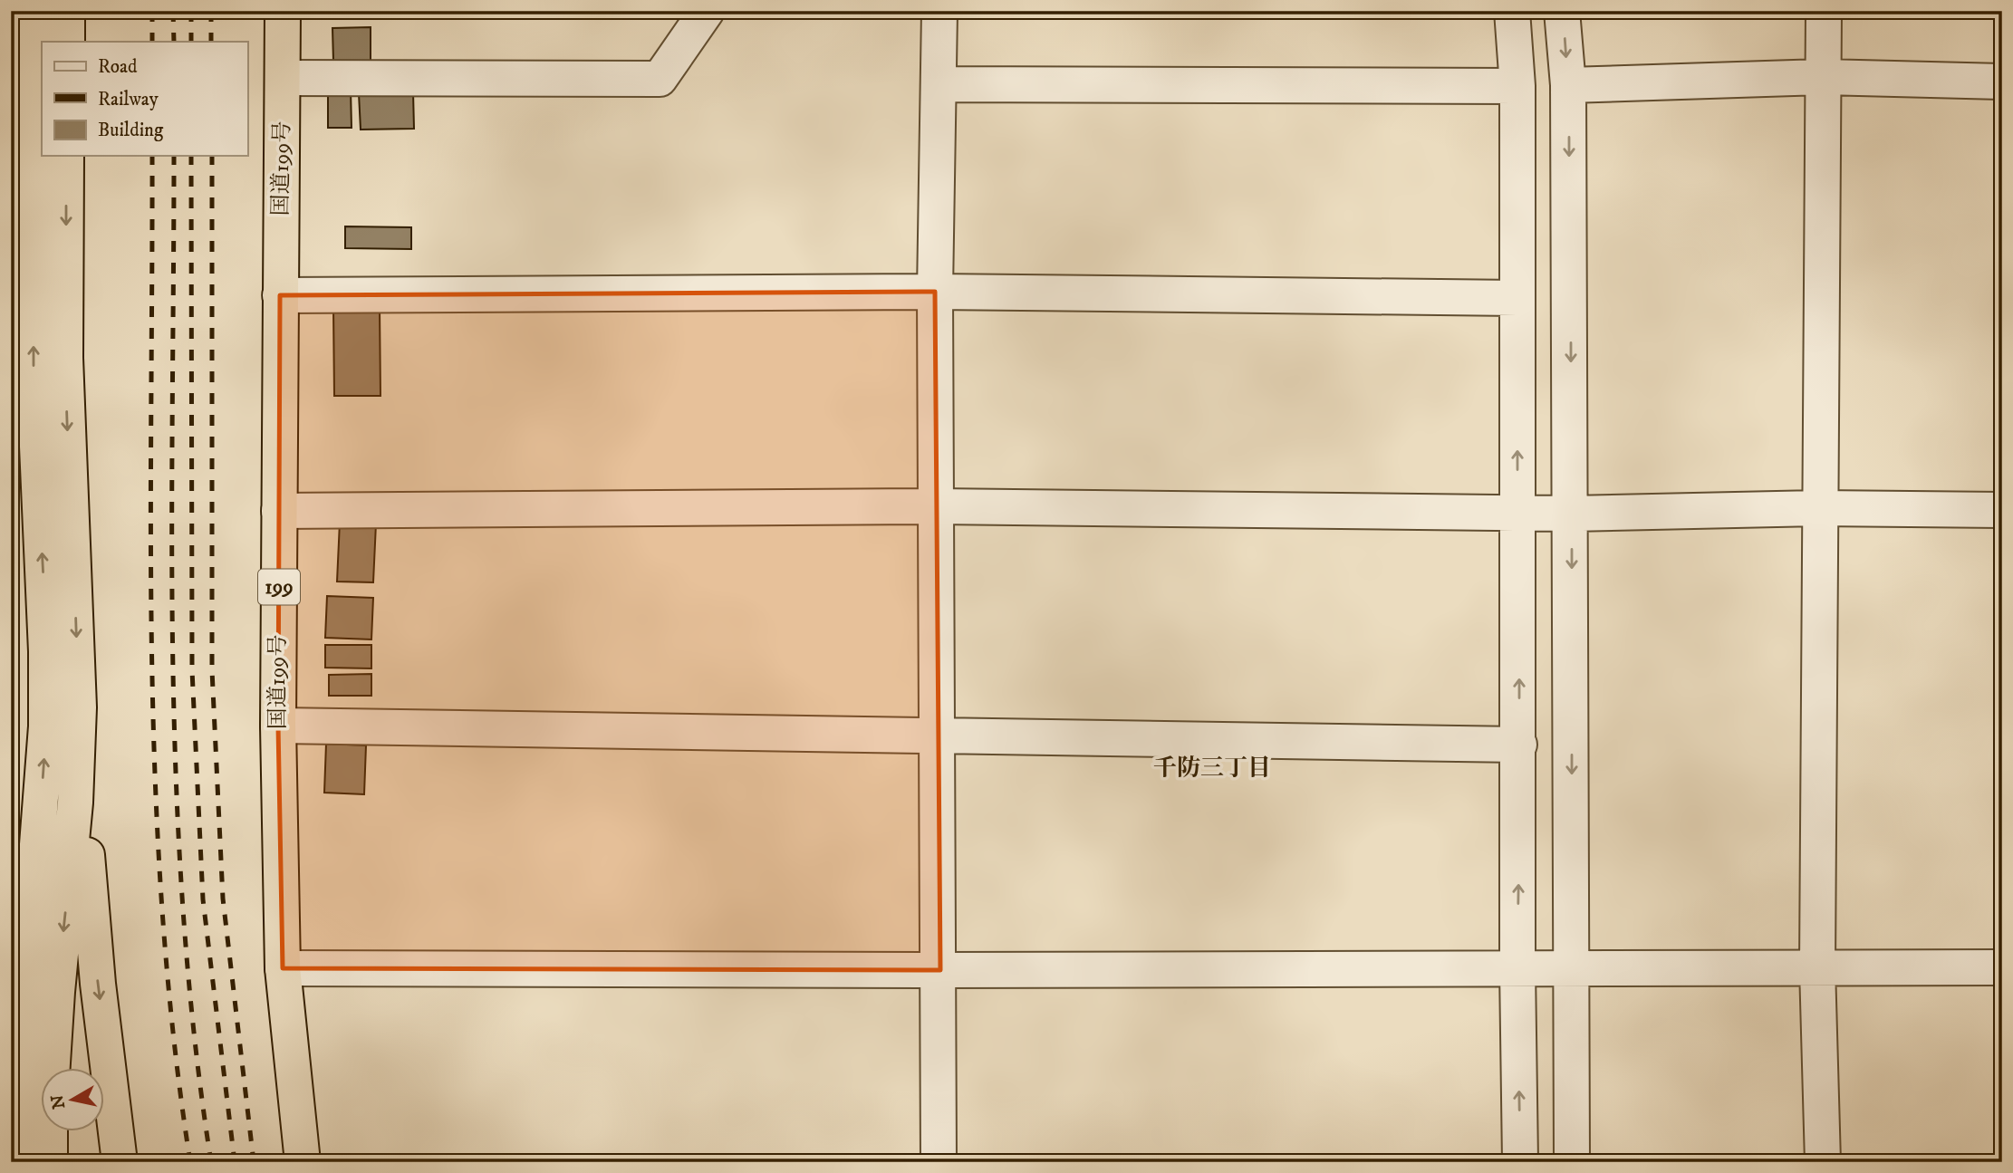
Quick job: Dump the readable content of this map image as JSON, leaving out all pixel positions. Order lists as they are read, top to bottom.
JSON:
{
  "streets": {
    "highway": ["国道199号", "199"]
  },
  "districts": ["千防三丁目"],
  "legend": ["Road", "Railway", "Building"],
  "north": "left"
}
